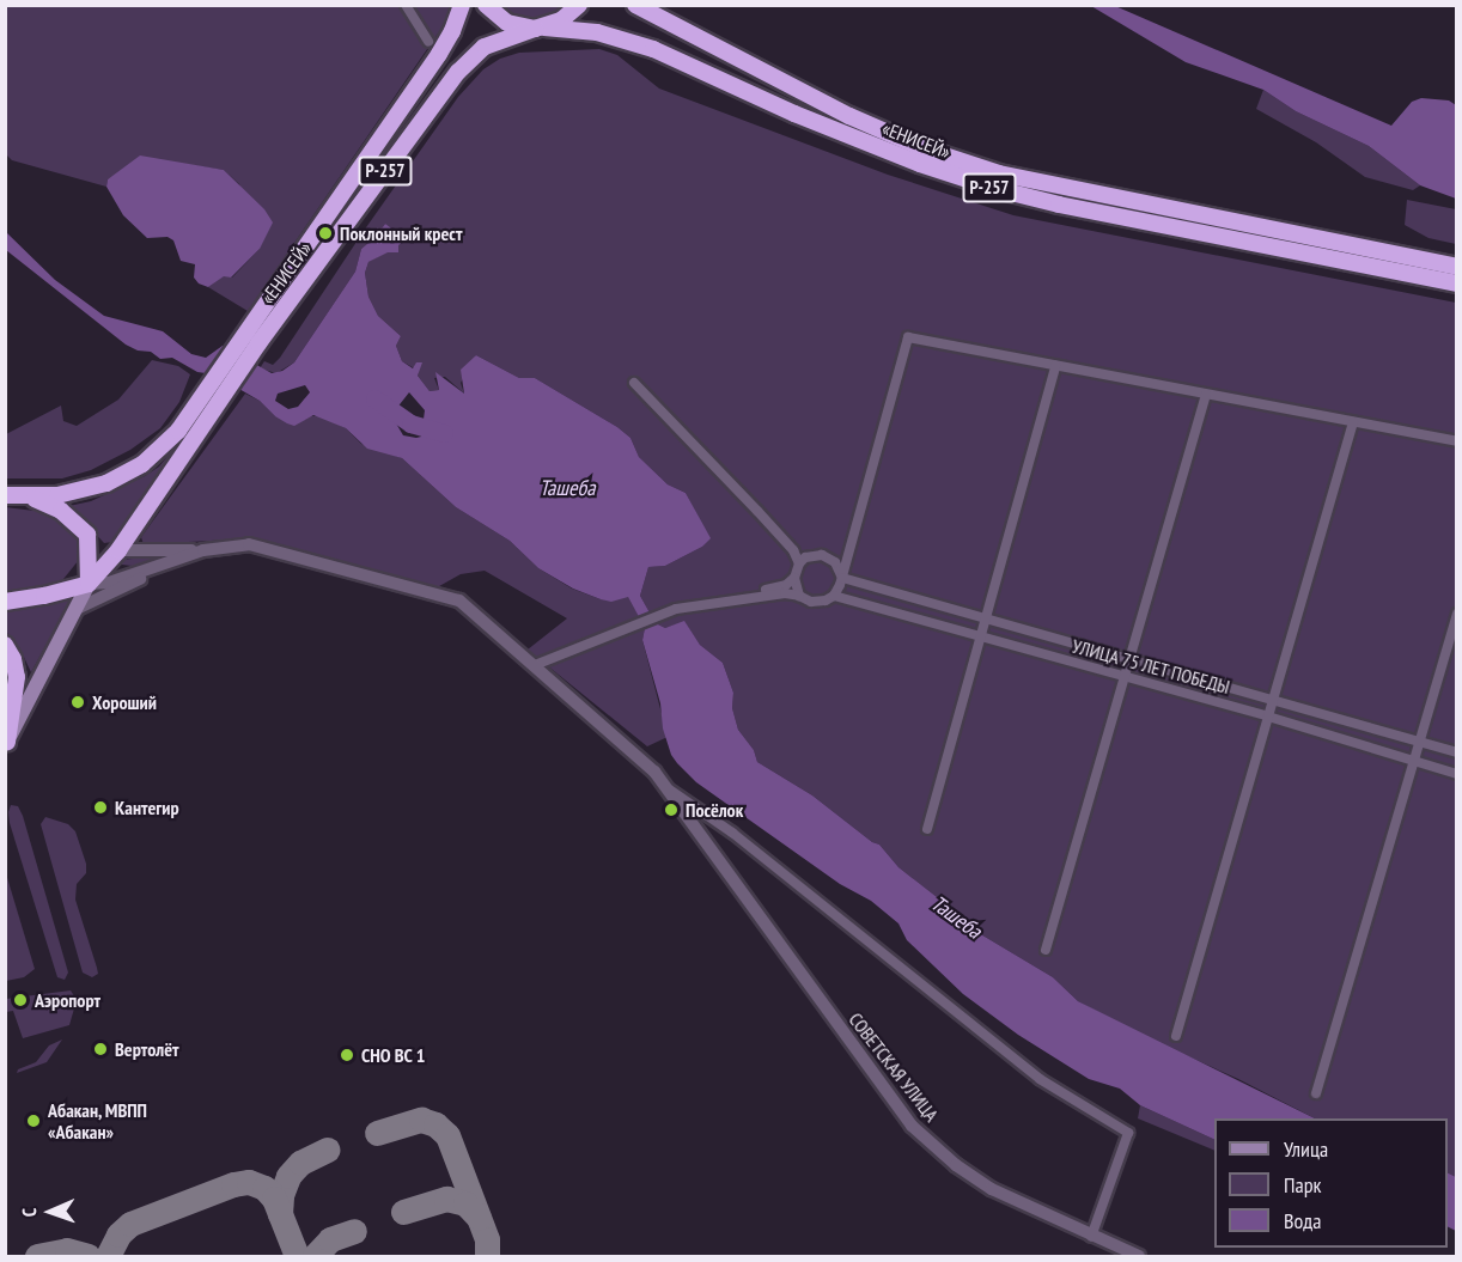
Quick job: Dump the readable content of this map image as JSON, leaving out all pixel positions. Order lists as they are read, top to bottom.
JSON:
{
  "streets": {
    "highway": ["«ЕНИСЕЙ»", "Р-257"],
    "street": ["УЛИЦА 75 ЛЕТ ПОБЕДЫ", "СОВЕТСКАЯ УЛИЦА"]
  },
  "water": ["Ташеба"],
  "places": [
    "Поклонный крест",
    "Хороший",
    "Кантегир",
    "Посёлок",
    "Аэропорт",
    "Вертолёт",
    "СНО ВС 1",
    "Абакан, МВПП «Абакан»"
  ],
  "legend": ["Улица", "Парк", "Вода"],
  "north": "left"
}
